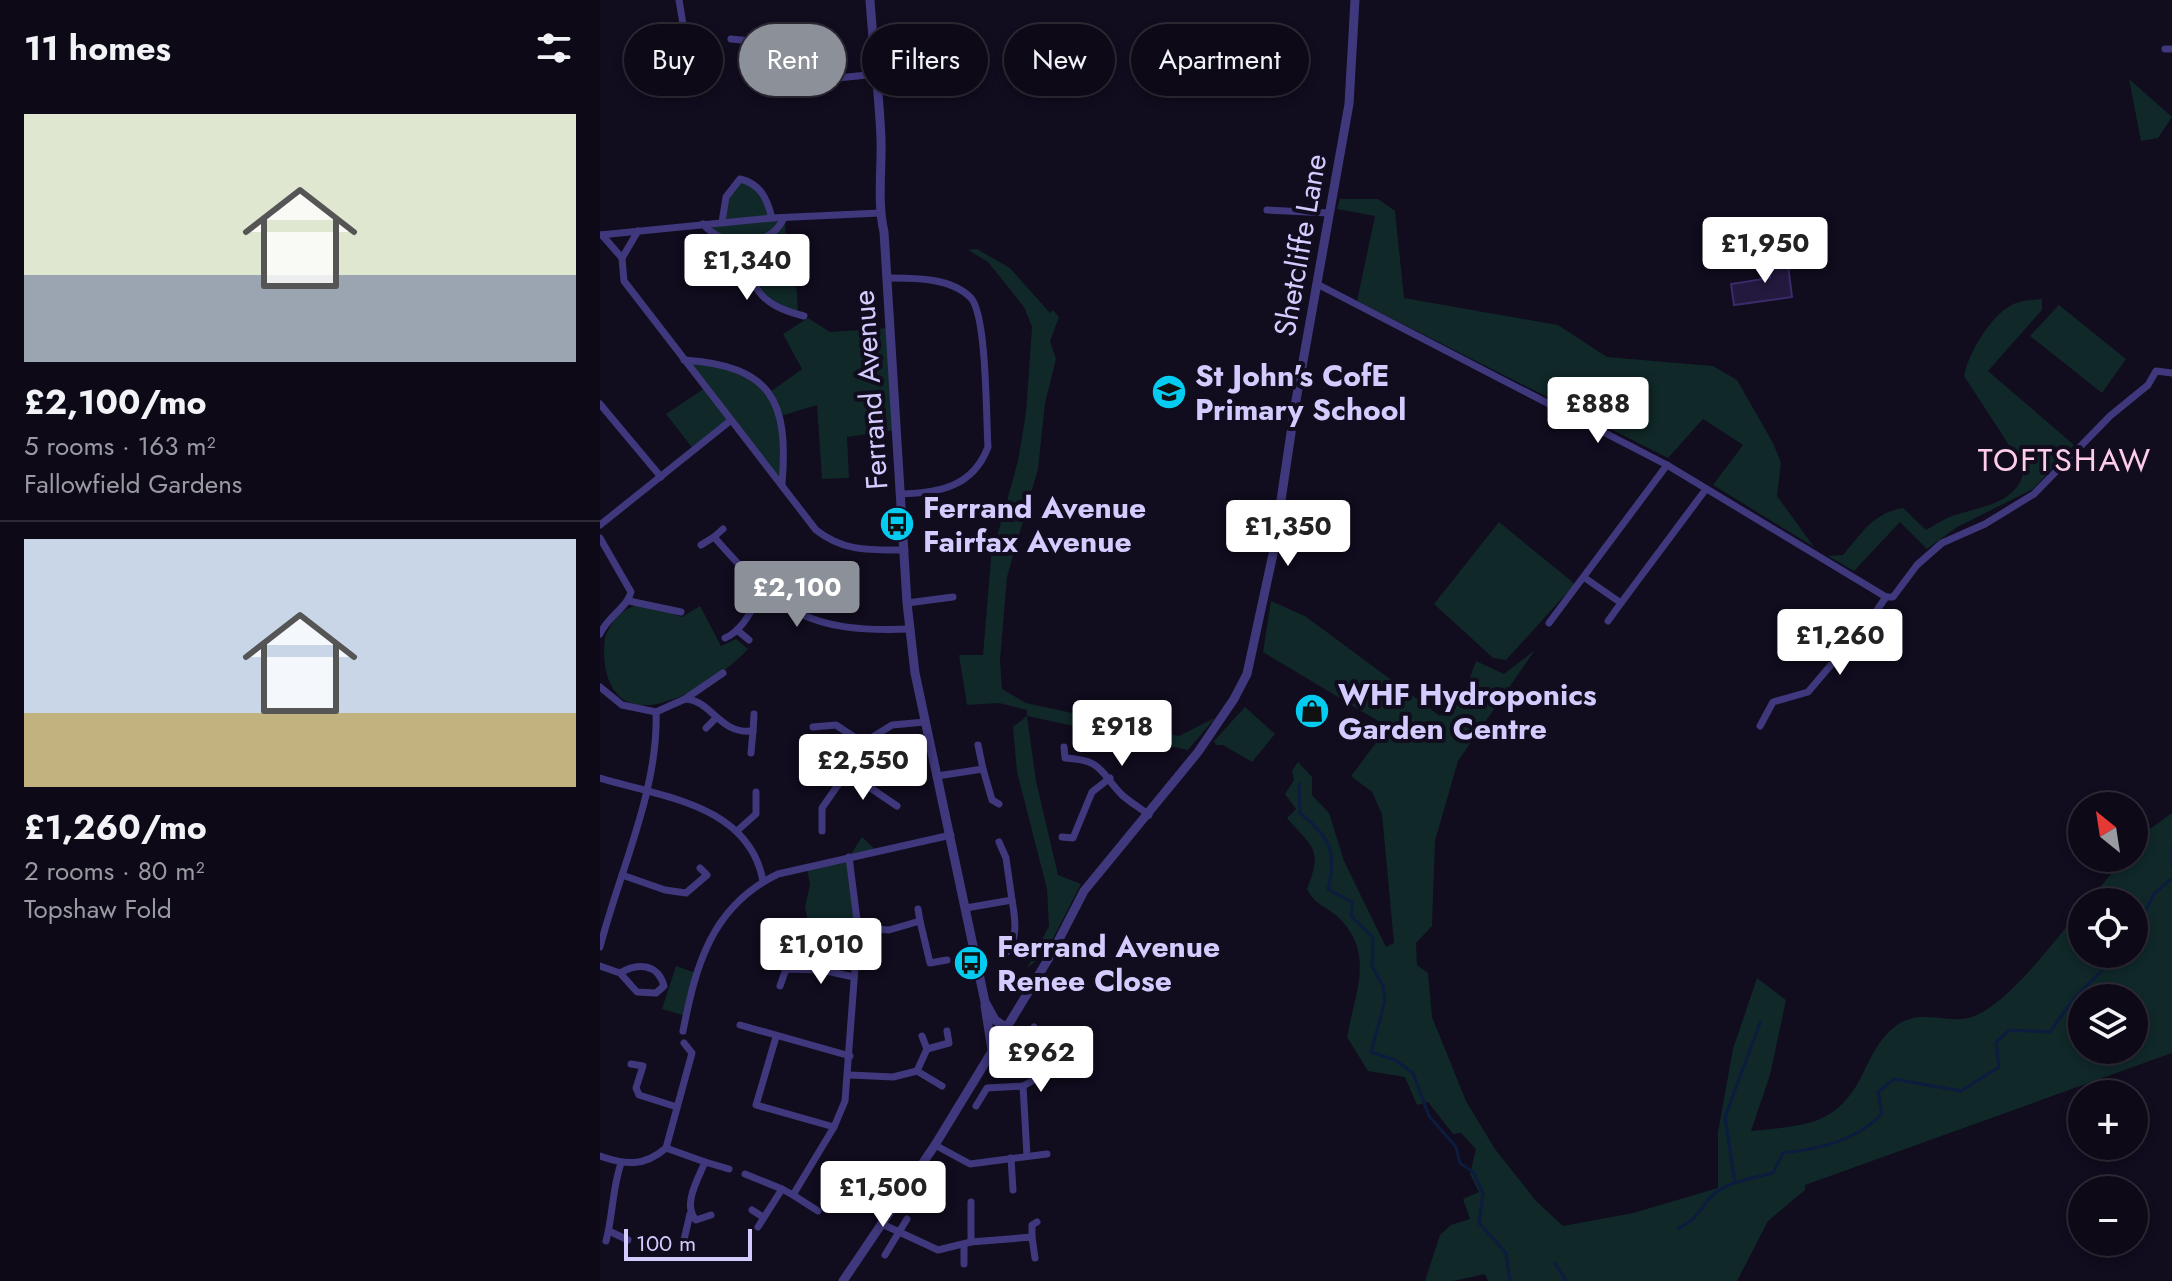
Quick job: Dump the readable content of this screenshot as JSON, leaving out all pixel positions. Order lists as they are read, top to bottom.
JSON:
{
  "streets": {
    "street": ["Shetcliffe Lane", "Ferrand Avenue"]
  },
  "crossings": [
    ["Shetcliffe Lane", "Ferrand Avenue"]
  ],
  "districts": ["TOFTSHAW"],
  "places": {
    "school or university": ["St John's CofE Primary School"],
    "bus stop": ["Ferrand Avenue Fairfax Avenue", "Ferrand Avenue Renee Close"],
    "shop": ["WHF Hydroponics Garden Centre"]
  },
  "scale_bar": "100 m",
  "north": "top left",
  "page": {
    "heading": "11 homes",
    "chip": [
      "Buy",
      "Rent",
      "Filters",
      "New",
      "Apartment"
    ],
    "list": [
      {
        "name": "£2,100/mo",
        "note": "5 rooms · 163 m² · Fallowfield Gardens"
      },
      {
        "name": "£1,260/mo",
        "note": "2 rooms · 80 m² · Topshaw Fold"
      }
    ],
    "price": [
      "£1,950",
      "£1,340",
      "£888",
      "£1,350",
      "£2,100",
      "£1,260",
      "£918",
      "£2,550",
      "£1,010",
      "£962",
      "£1,500"
    ],
    "map_buttons": ["+", "−"],
    "scale": "100 m"
  }
}
